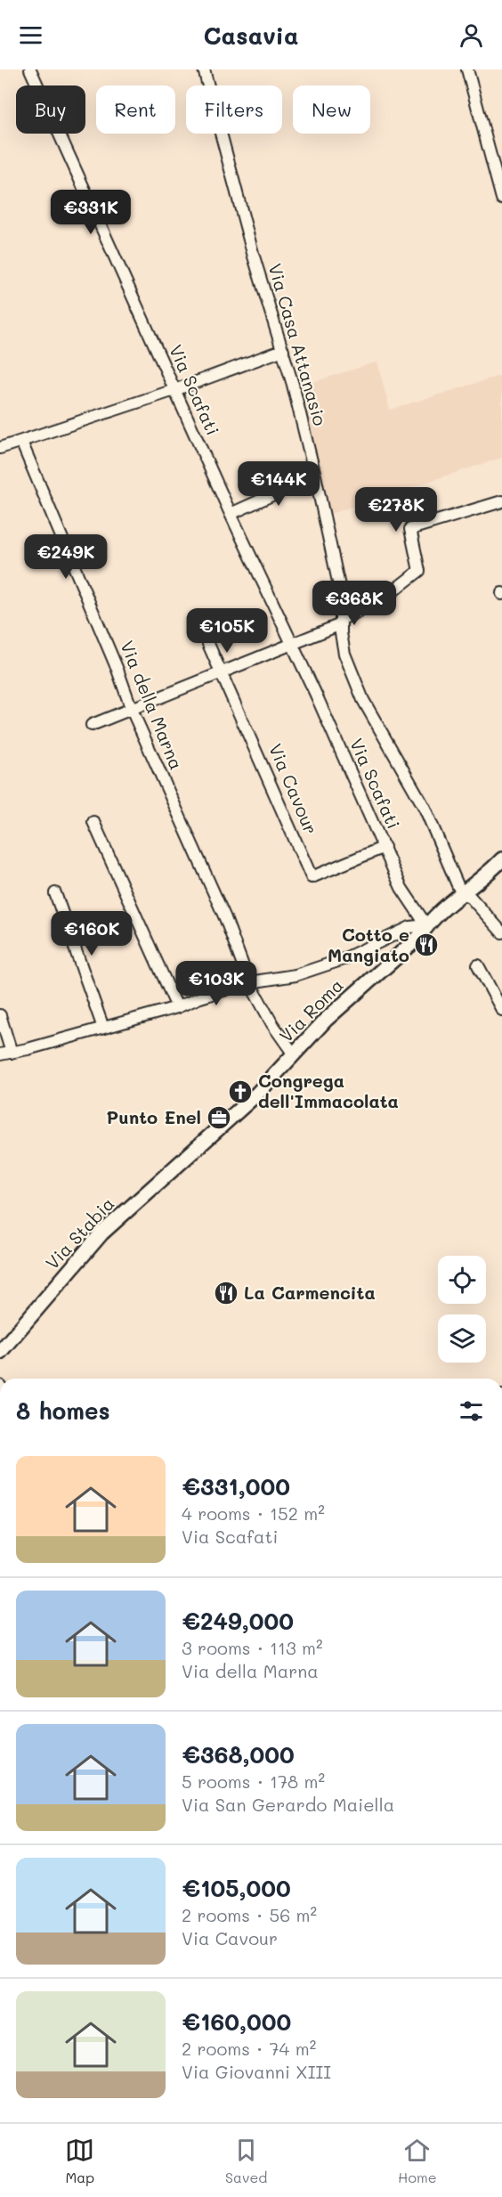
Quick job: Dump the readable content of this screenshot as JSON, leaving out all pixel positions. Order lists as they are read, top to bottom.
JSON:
{
  "streets": {
    "main road": ["Via Roma", "Via Stabia"],
    "street": [
      "Via Casa Attanasio",
      "Via Scafati",
      "Via della Marna",
      "Via Cavour"
    ]
  },
  "crossings": [
    ["Via Casa Attanasio", "Via Roma"],
    ["Via Scafati", "Via Cavour"],
    ["Via Scafati", "Via Roma"],
    ["Via della Marna", "Via Roma"],
    ["Via Roma", "Via Stabia"]
  ],
  "places": {
    "restaurant": ["Cotto e Mangiato", "La Carmencita"],
    "church": ["Congrega dell'Immacolata"],
    "office": ["Punto Enel"]
  },
  "page": {
    "header": "Casavia",
    "chip": [
      "Buy",
      "Rent",
      "Filters",
      "New"
    ],
    "price": [
      "€331K",
      "€144K",
      "€278K",
      "€249K",
      "€368K",
      "€105K",
      "€160K",
      "€103K"
    ],
    "heading": "8 homes",
    "list": [
      {
        "name": "€331,000",
        "note": "4 rooms · 152 m² · Via Scafati"
      },
      {
        "name": "€249,000",
        "note": "3 rooms · 113 m² · Via della Marna"
      },
      {
        "name": "€368,000",
        "note": "5 rooms · 178 m² · Via San Gerardo Maiella"
      },
      {
        "name": "€105,000",
        "note": "2 rooms · 56 m² · Via Cavour"
      },
      {
        "name": "€160,000",
        "note": "2 rooms · 74 m² · Via Giovanni XIII"
      }
    ],
    "tabs": ["Map", "Saved", "Home"]
  }
}
